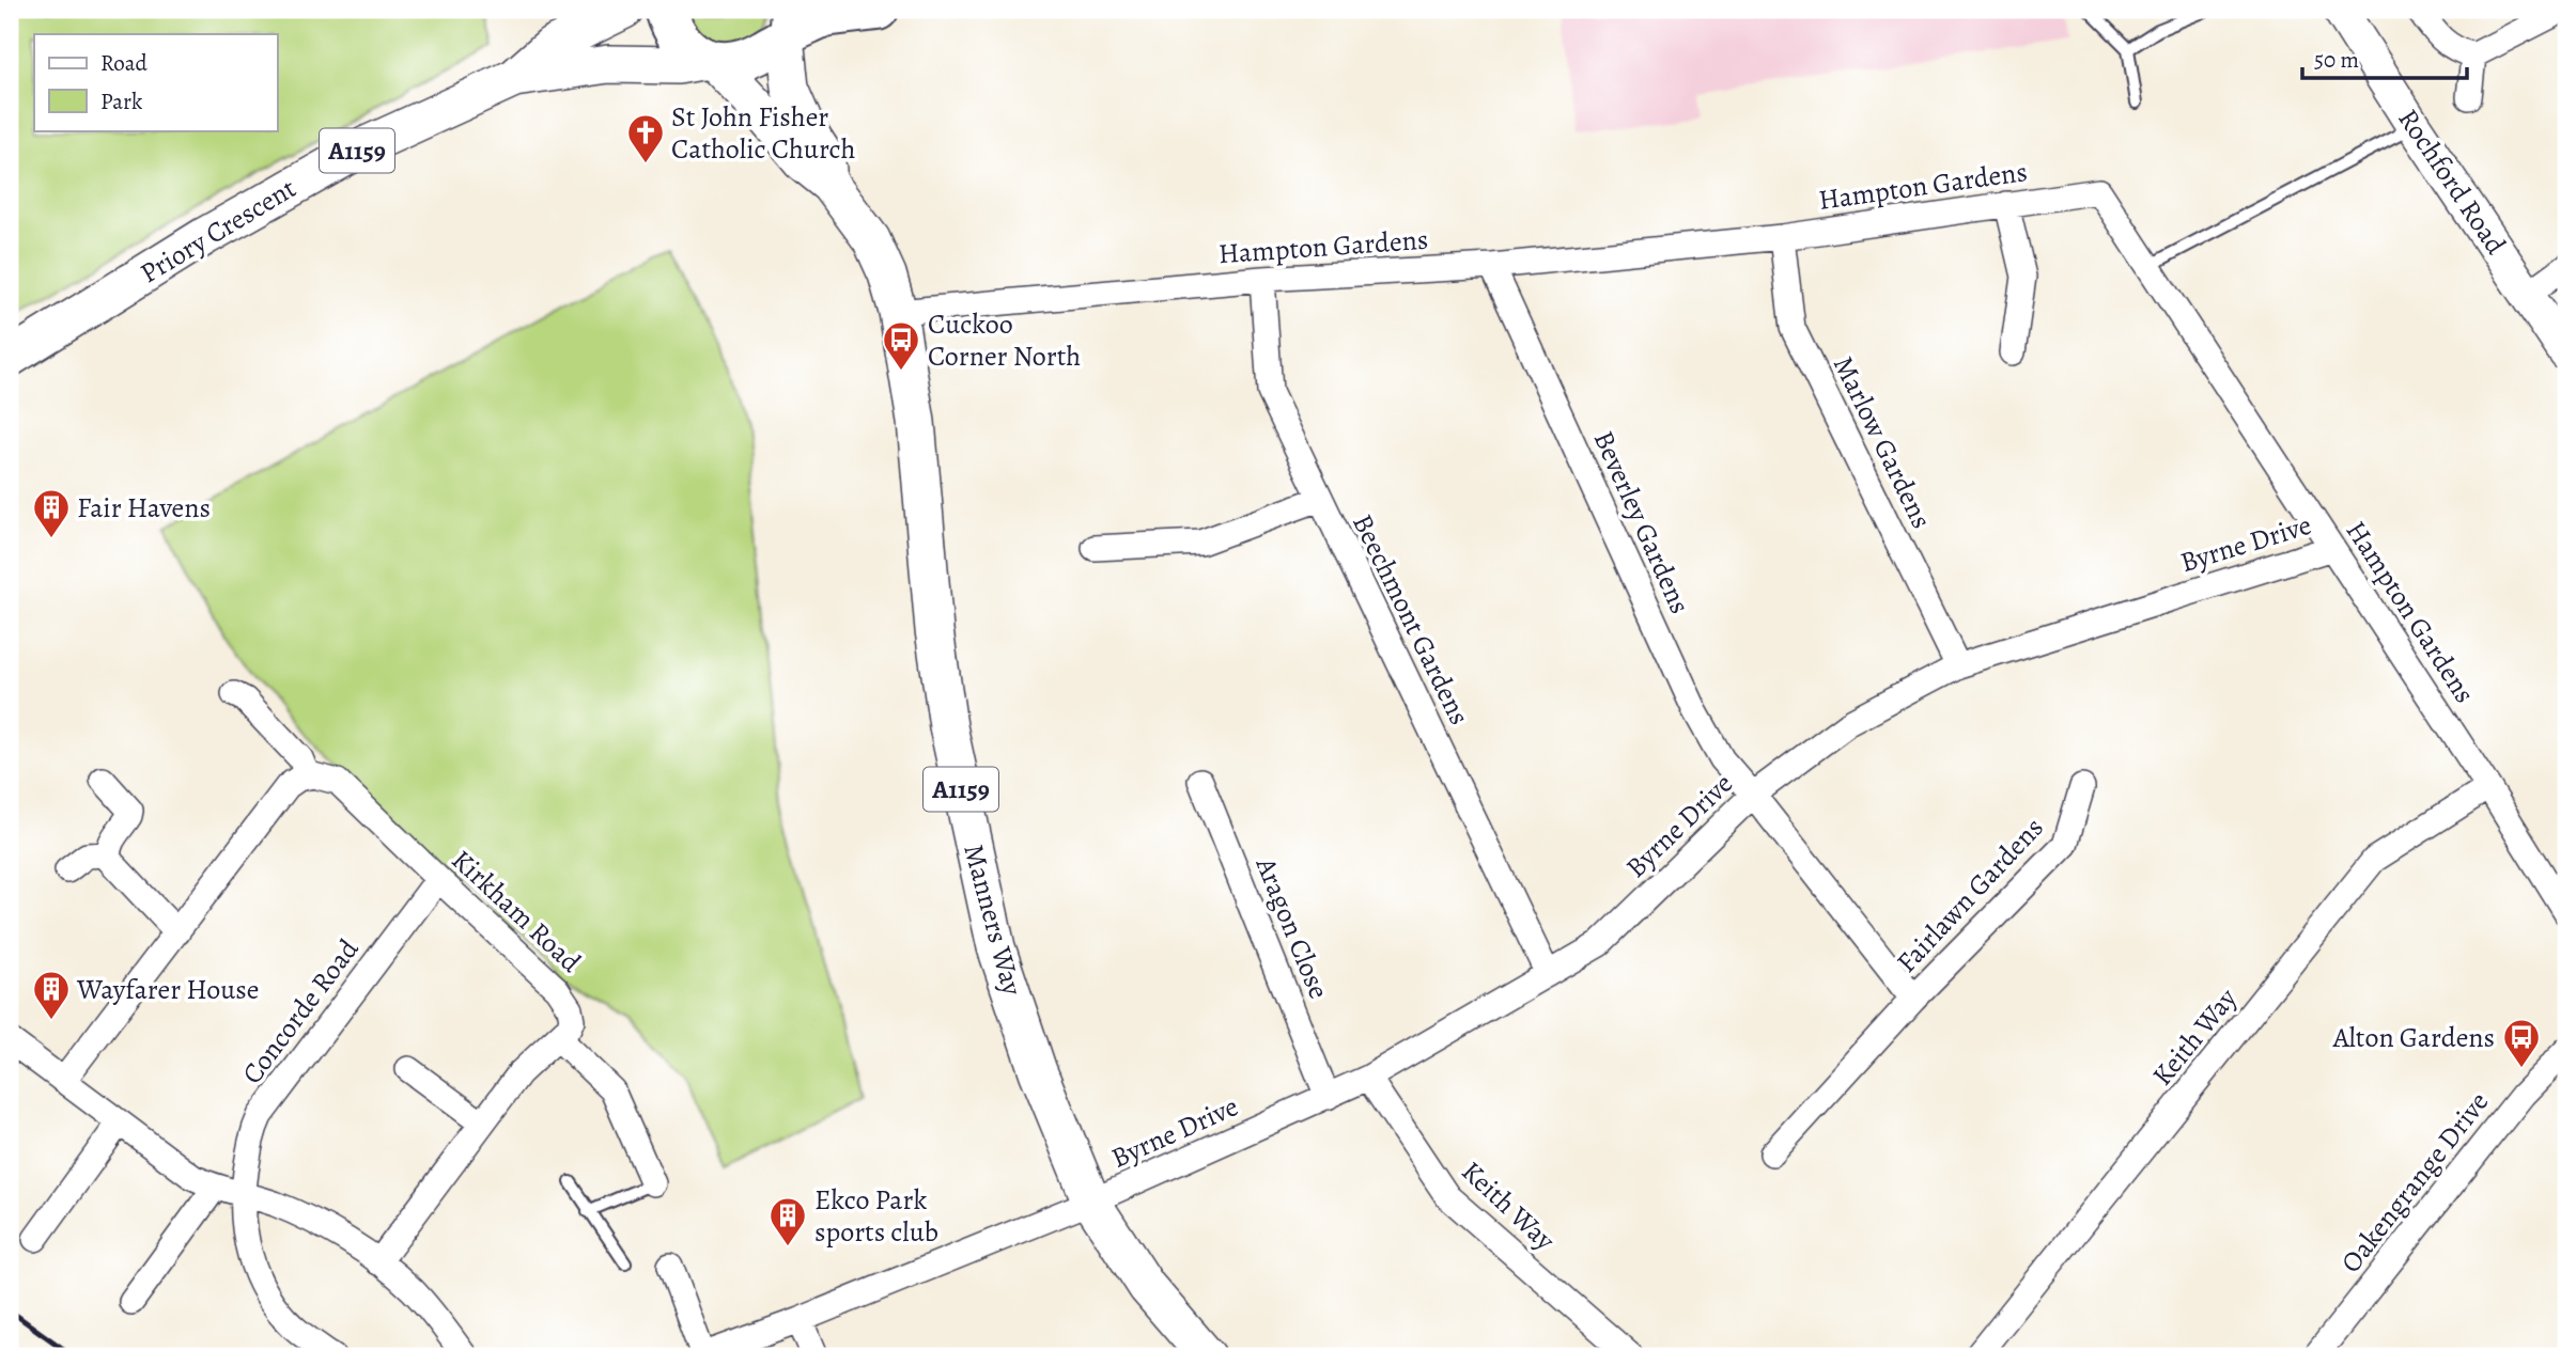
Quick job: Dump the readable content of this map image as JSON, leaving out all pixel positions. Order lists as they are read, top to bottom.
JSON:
{
  "streets": {
    "main road": ["A1159", "Priory Crescent", "Manners Way"],
    "street": [
      "Rochford Road",
      "Hampton Gardens",
      "Marlow Gardens",
      "Beverley Gardens",
      "Byrne Drive",
      "Beechmont Gardens",
      "Fairlawn Gardens",
      "Kirkham Road",
      "Aragon Close",
      "Concorde Road",
      "Keith Way",
      "Oakengrange Drive"
    ]
  },
  "crossings": [
    ["Hampton Gardens", "Marlow Gardens"],
    ["Hampton Gardens", "Beverley Gardens"],
    ["Hampton Gardens", "Byrne Drive"],
    ["Hampton Gardens", "Beechmont Gardens"],
    ["Hampton Gardens", "Manners Way"],
    ["Hampton Gardens", "Keith Way"],
    ["Priory Crescent", "Manners Way"],
    ["Marlow Gardens", "Byrne Drive"],
    ["Beverley Gardens", "Byrne Drive"],
    ["Beverley Gardens", "Fairlawn Gardens"],
    ["Byrne Drive", "Beechmont Gardens"],
    ["Byrne Drive", "Fairlawn Gardens"],
    ["Byrne Drive", "Manners Way"],
    ["Byrne Drive", "Aragon Close"],
    ["Byrne Drive", "Keith Way"],
    ["Kirkham Road", "Concorde Road"]
  ],
  "places": {
    "church": ["St John Fisher Catholic Church"],
    "bus stop": ["Cuckoo Corner North", "Alton Gardens"],
    "building": ["Fair Havens", "Wayfarer House", "Ekco Park sports club"]
  },
  "legend": ["Road", "Park"],
  "scale_bar": "50 m"
}
